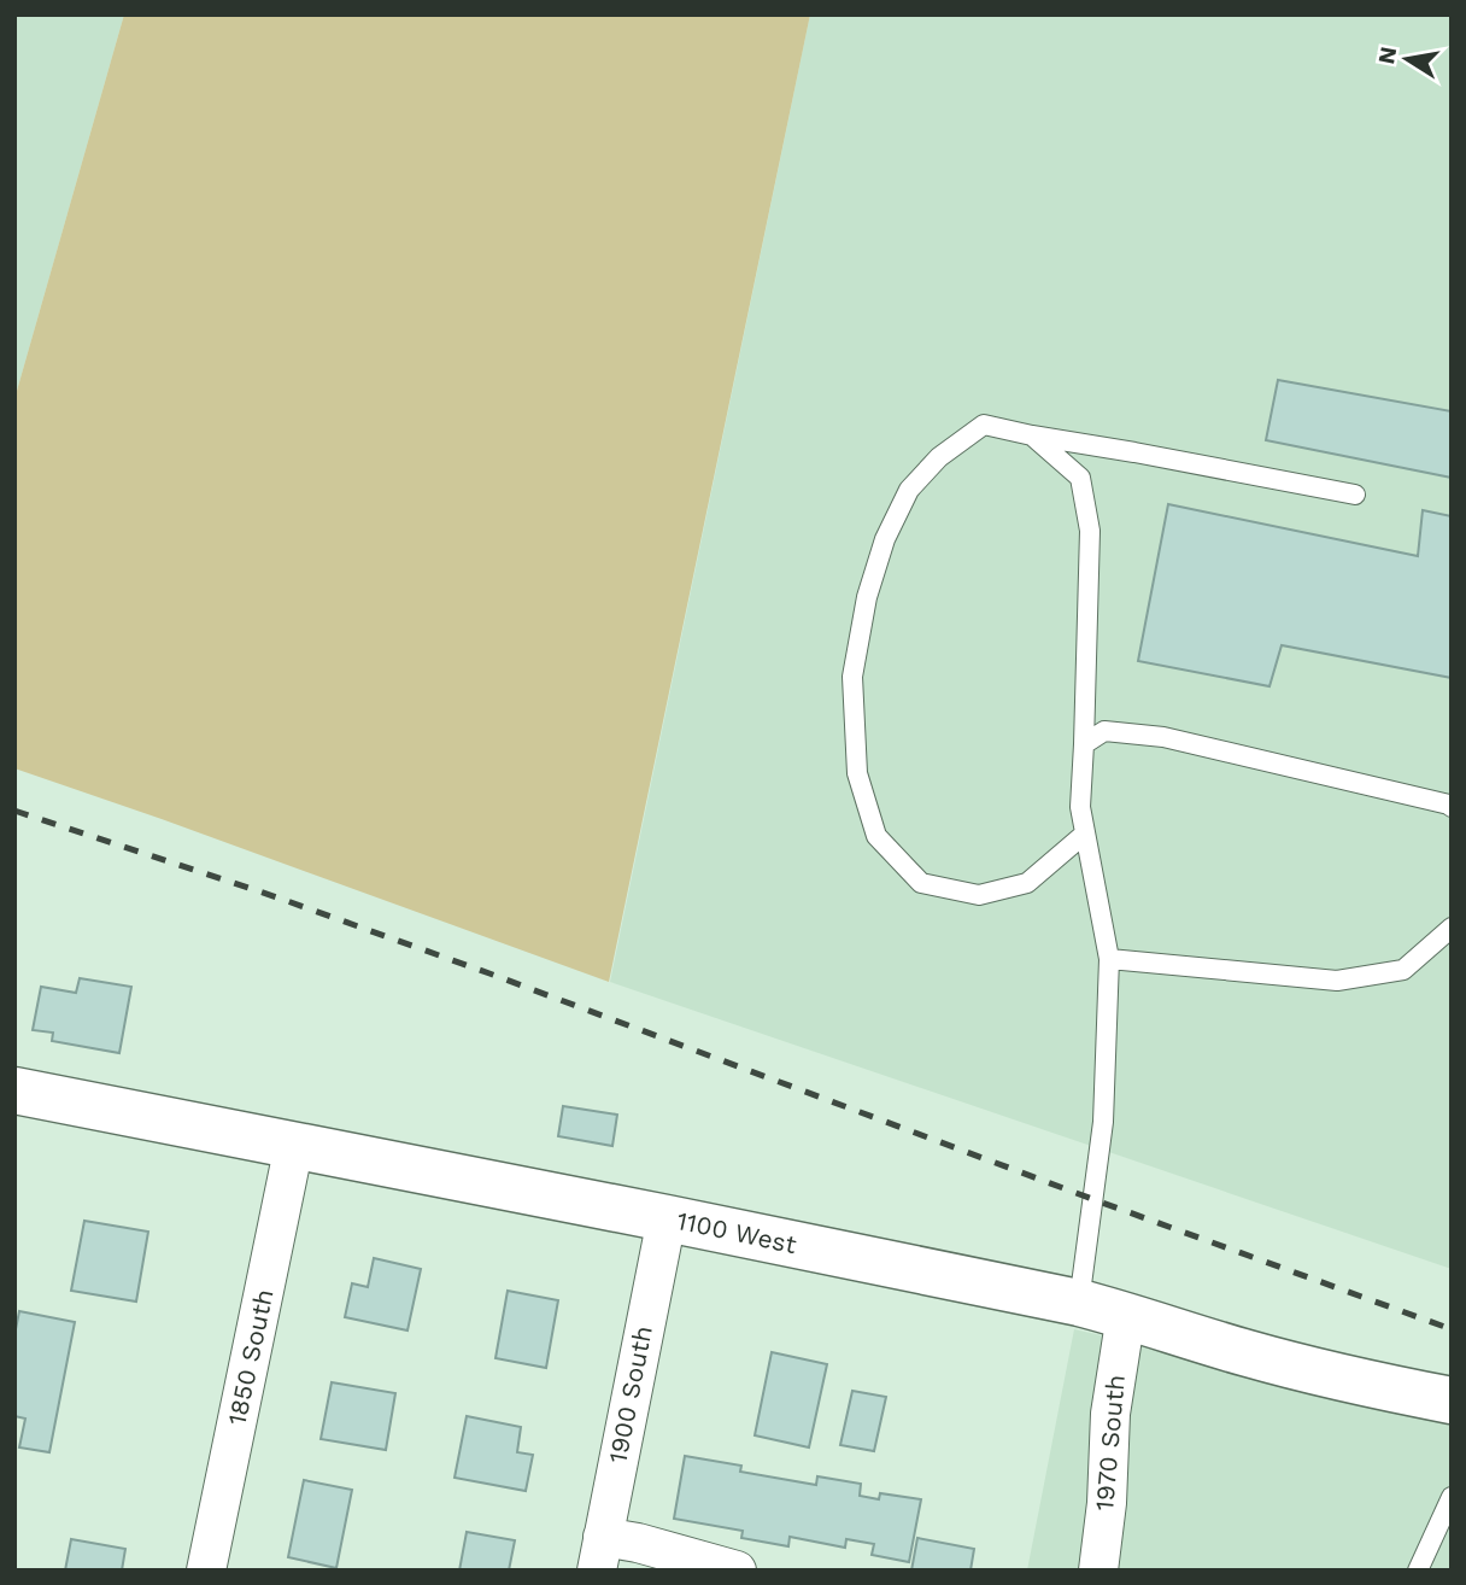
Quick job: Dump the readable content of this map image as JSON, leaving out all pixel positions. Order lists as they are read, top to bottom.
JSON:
{
  "streets": {
    "street": [
      "1100 West",
      "1850 South",
      "1900 South",
      "1970 South"
    ]
  },
  "crossings": [
    ["1100 West", "1850 South"],
    ["1100 West", "1900 South"],
    ["1100 West", "1970 South"]
  ],
  "north": "left"
}
